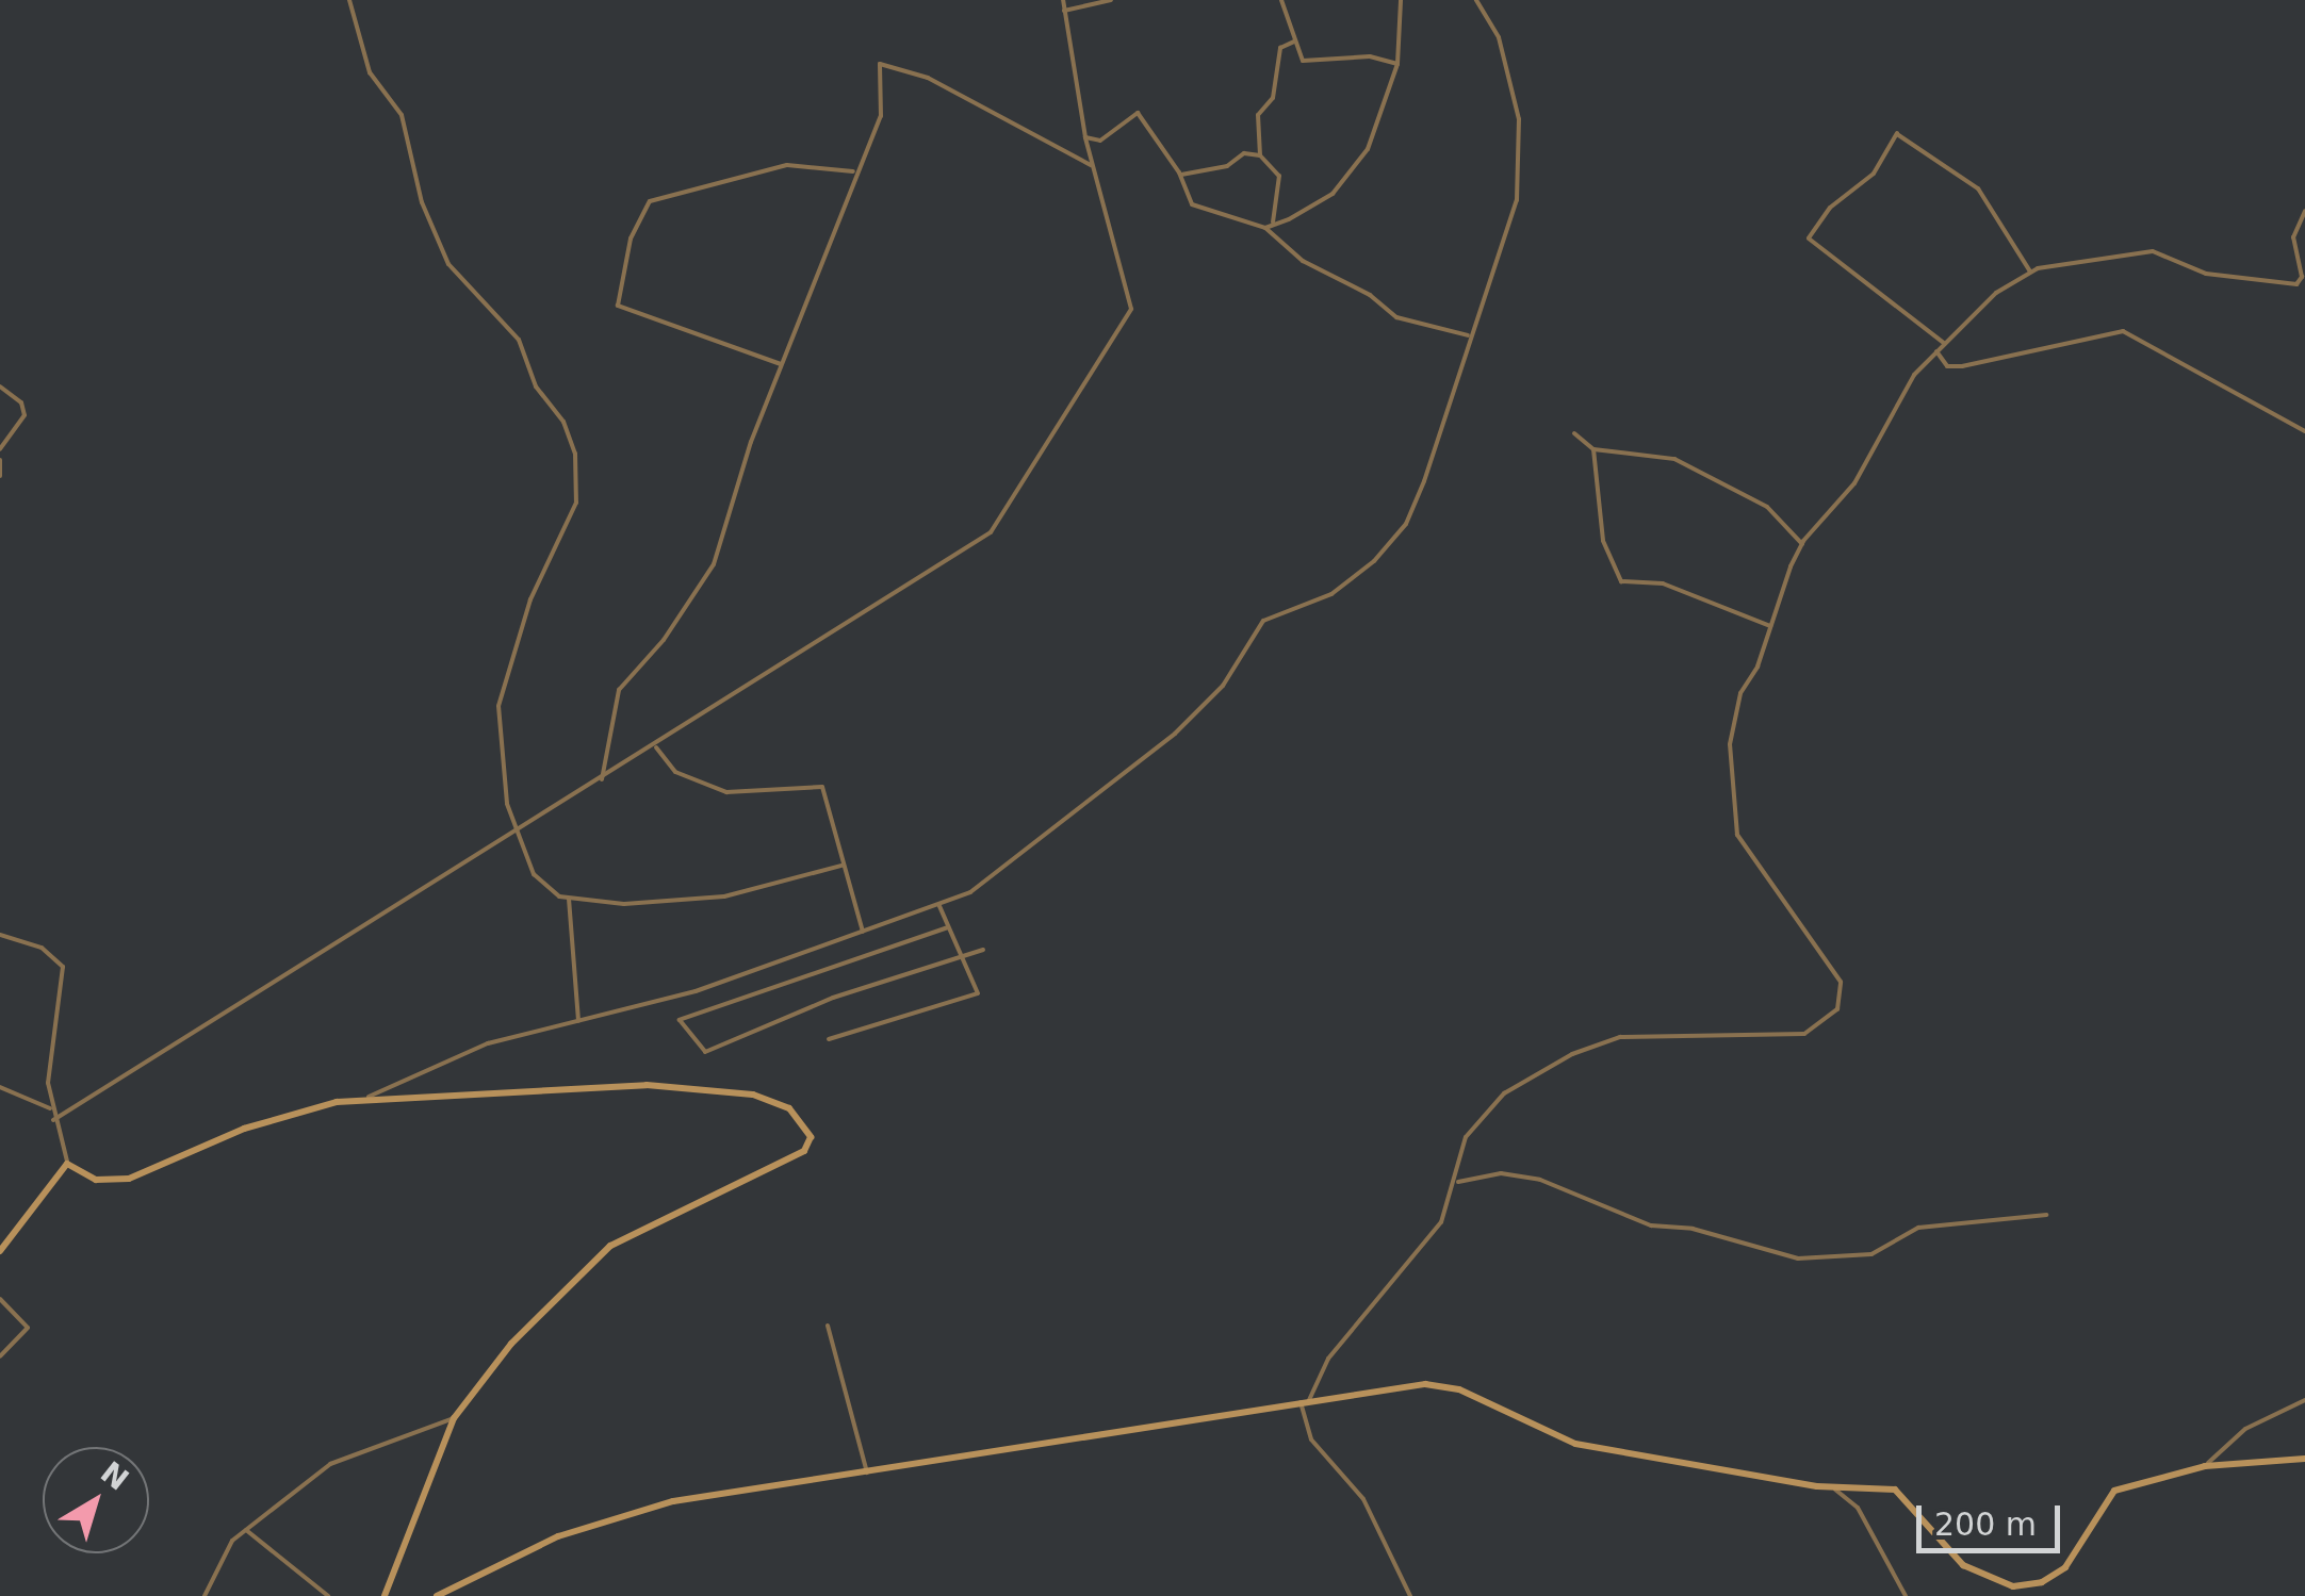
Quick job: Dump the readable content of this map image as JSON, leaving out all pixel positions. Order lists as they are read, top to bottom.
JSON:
{
  "scale_bar": "200 m",
  "north": "top right"
}
